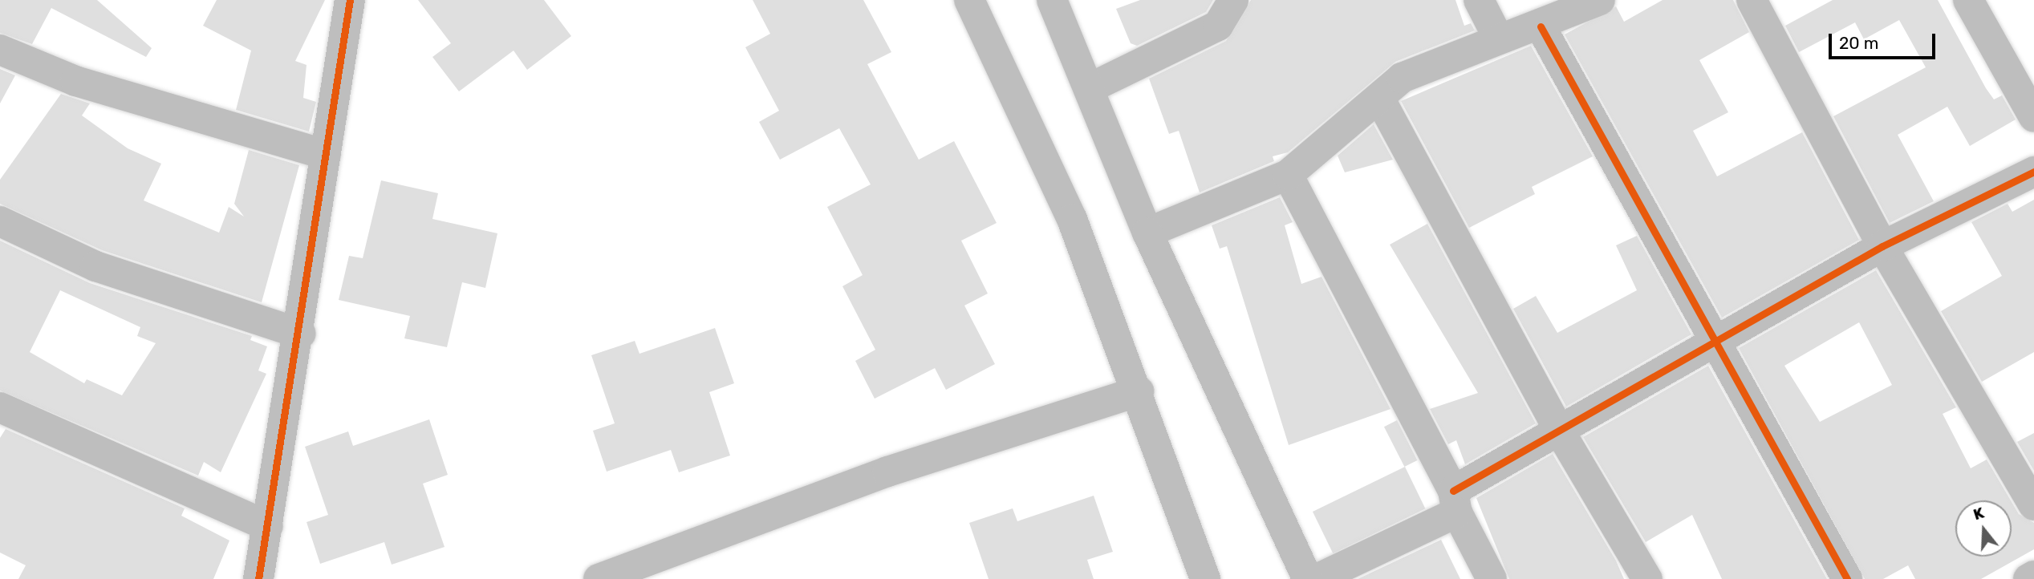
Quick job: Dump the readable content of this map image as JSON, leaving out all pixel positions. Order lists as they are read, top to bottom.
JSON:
{
  "scale_bar": "20 m",
  "north": "top"
}
